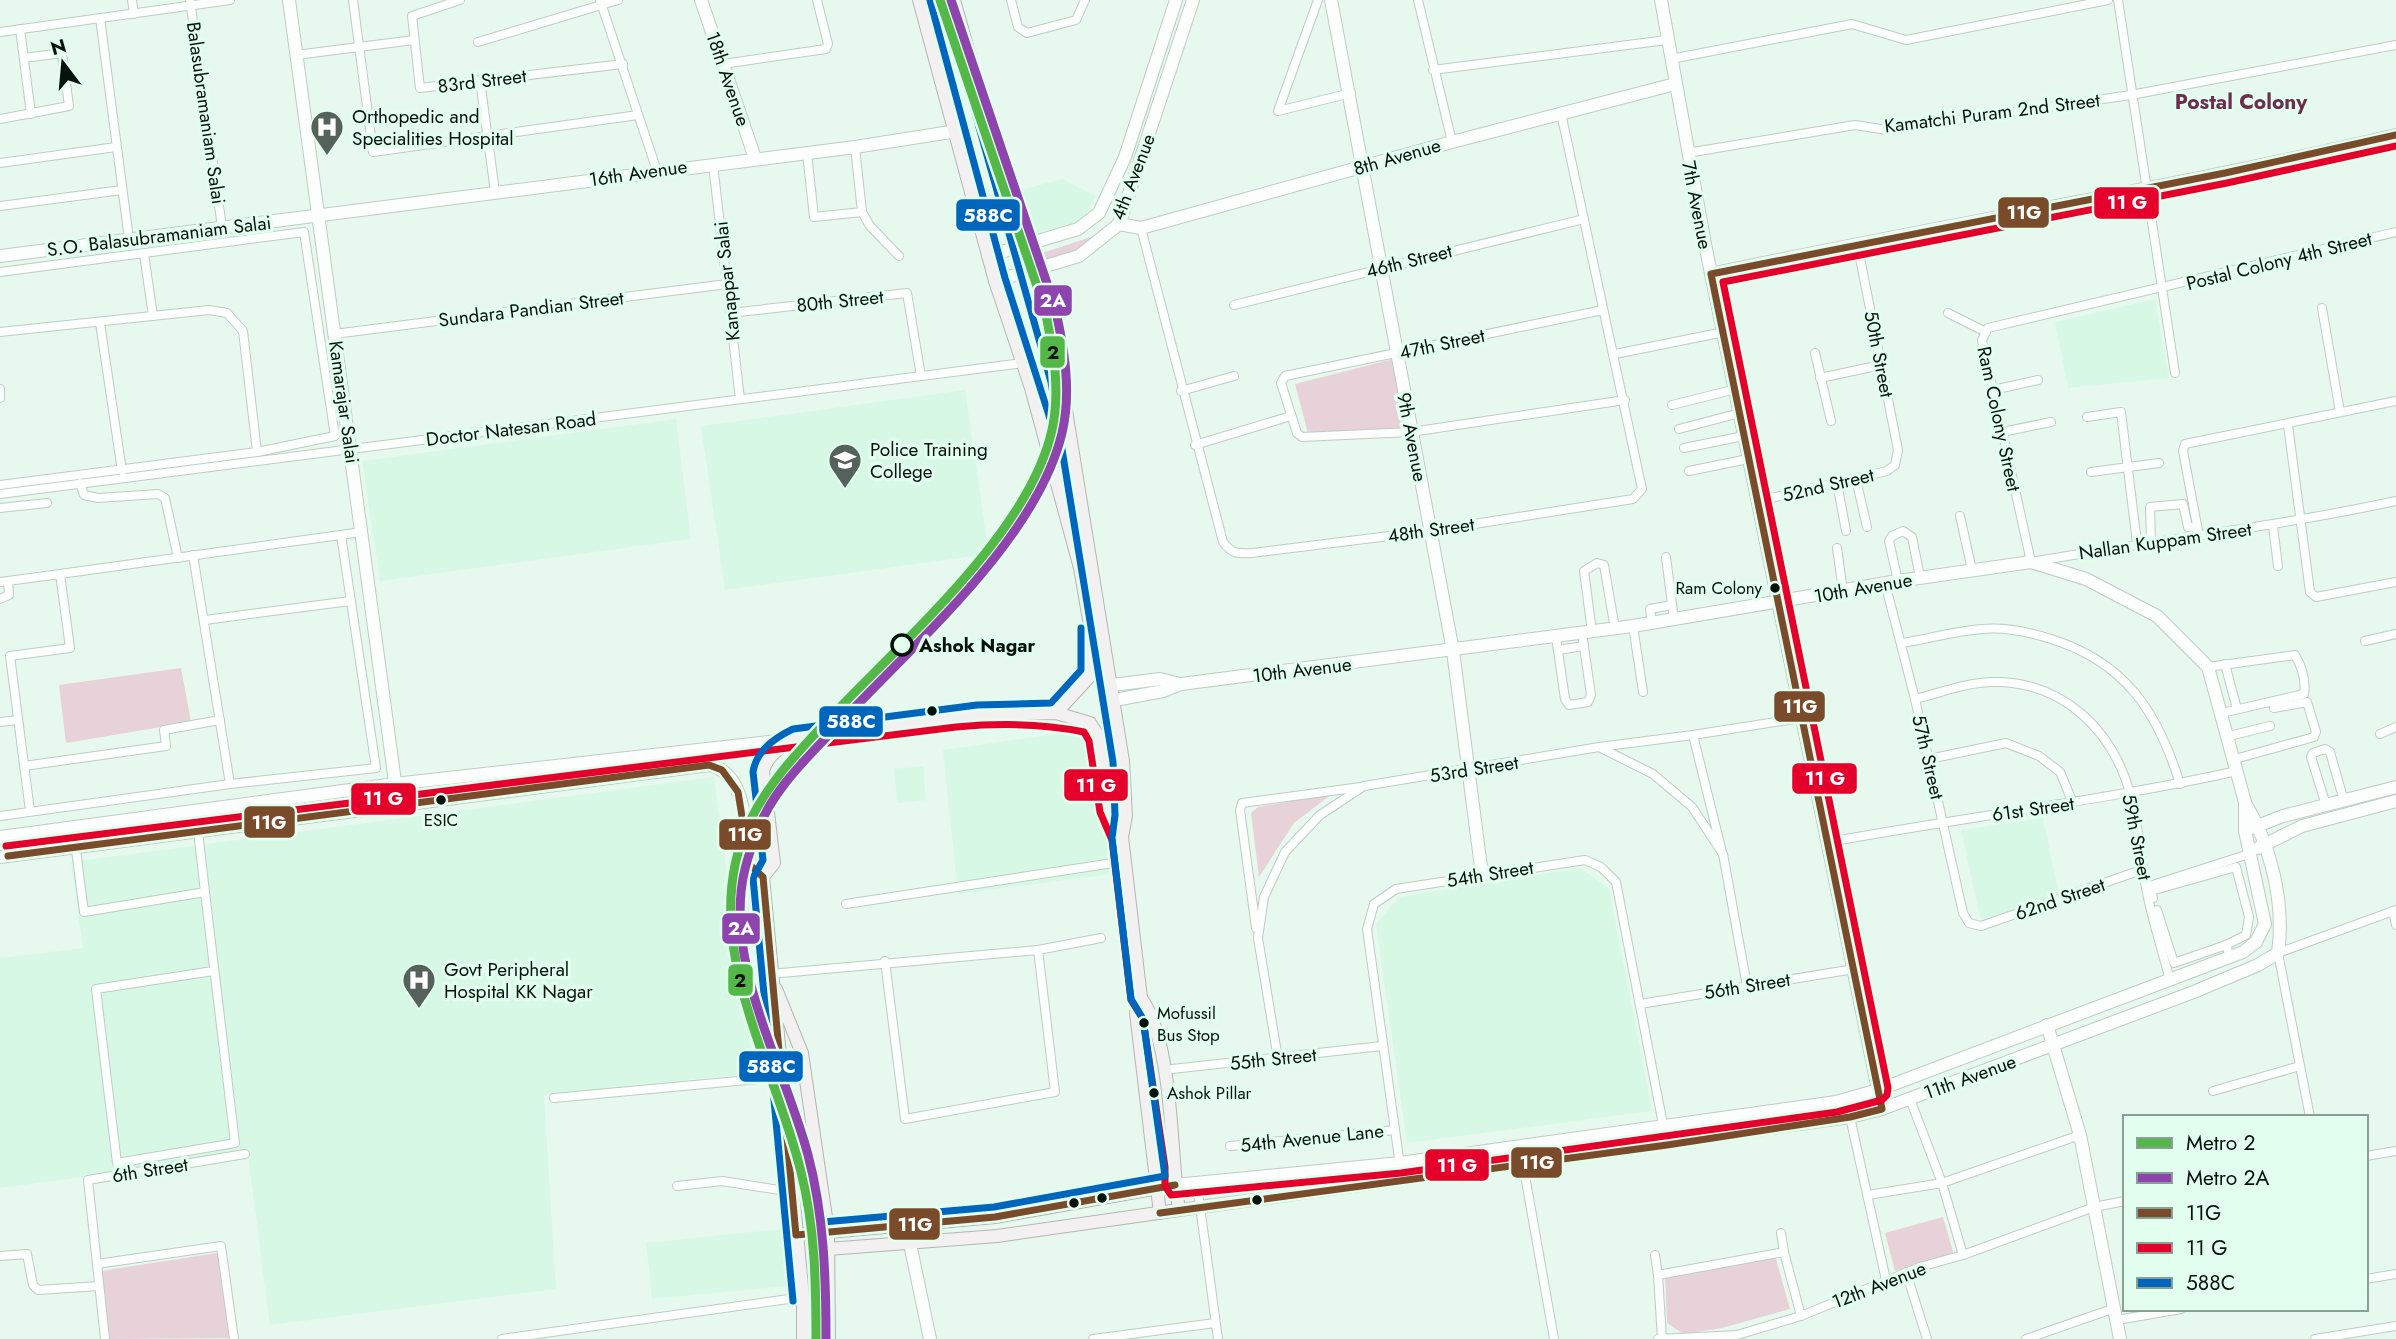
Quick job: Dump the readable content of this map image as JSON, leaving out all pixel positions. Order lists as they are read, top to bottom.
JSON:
{
  "streets": {
    "main road": [
      "18th Avenue",
      "8th Avenue",
      "16th Avenue",
      "4th Avenue",
      "7th Avenue",
      "S.O. Balasubramaniam Salai",
      "Kamarajar Salai",
      "9th Avenue",
      "10th Avenue",
      "11th Avenue"
    ],
    "street": [
      "83rd Street",
      "Balasubramaniam Salai",
      "Kamatchi Puram 2nd Street",
      "46th Street",
      "Postal Colony 4th Street",
      "Kanappar Salai",
      "80th Street",
      "Sundara Pandian Street",
      "47th Street",
      "50th Street",
      "Ram Colony Street",
      "Doctor Natesan Road",
      "52nd Street",
      "48th Street",
      "Nallan Kuppam Street",
      "57th Street",
      "53rd Street",
      "61st Street",
      "59th Street",
      "54th Street",
      "62nd Street",
      "56th Street",
      "55th Street",
      "54th Avenue Lane",
      "6th Street",
      "12th Avenue"
    ]
  },
  "crossings": [
    ["18th Avenue", "16th Avenue"],
    ["Balasubramaniam Salai", "S.O. Balasubramaniam Salai"],
    ["Kamatchi Puram 2nd Street", "7th Avenue"],
    ["8th Avenue", "4th Avenue"],
    ["8th Avenue", "7th Avenue"],
    ["8th Avenue", "9th Avenue"],
    ["16th Avenue", "S.O. Balasubramaniam Salai"],
    ["16th Avenue", "Kanappar Salai"],
    ["16th Avenue", "Kamarajar Salai"],
    ["7th Avenue", "52nd Street"],
    ["7th Avenue", "10th Avenue"],
    ["7th Avenue", "53rd Street"],
    ["7th Avenue", "61st Street"],
    ["7th Avenue", "56th Street"],
    ["7th Avenue", "11th Avenue"],
    ["S.O. Balasubramaniam Salai", "Kamarajar Salai"],
    ["46th Street", "9th Avenue"],
    ["Postal Colony 4th Street", "Ram Colony Street"],
    ["Kanappar Salai", "80th Street"],
    ["Kanappar Salai", "Sundara Pandian Street"],
    ["Kanappar Salai", "Doctor Natesan Road"],
    ["80th Street", "Doctor Natesan Road"],
    ["Sundara Pandian Street", "Kamarajar Salai"],
    ["47th Street", "9th Avenue"],
    ["50th Street", "52nd Street"],
    ["Kamarajar Salai", "Doctor Natesan Road"],
    ["Ram Colony Street", "Nallan Kuppam Street"],
    ["Ram Colony Street", "10th Avenue"],
    ["9th Avenue", "48th Street"],
    ["9th Avenue", "10th Avenue"],
    ["9th Avenue", "53rd Street"],
    ["9th Avenue", "54th Street"],
    ["Nallan Kuppam Street", "10th Avenue"],
    ["10th Avenue", "57th Street"],
    ["10th Avenue", "61st Street"],
    ["10th Avenue", "11th Avenue"],
    ["57th Street", "61st Street"],
    ["57th Street", "59th Street"],
    ["57th Street", "62nd Street"],
    ["53rd Street", "55th Street"],
    ["61st Street", "59th Street"],
    ["59th Street", "62nd Street"],
    ["59th Street", "11th Avenue"],
    ["54th Street", "56th Street"],
    ["54th Street", "55th Street"],
    ["54th Street", "11th Avenue"],
    ["54th Street", "54th Avenue Lane"]
  ],
  "districts": ["Postal Colony"],
  "places": {
    "hospital": ["Orthopedic and Specialities Hospital", "Govt Peripheral Hospital KK Nagar"],
    "school or university": ["Police Training College"],
    "other": [
      "Ram Colony",
      "Ashok Nagar",
      "ESIC",
      "Mofussil Bus Stop",
      "Ashok Pillar"
    ]
  },
  "lines": [
    "metro line 2",
    "metro line 2A",
    "transit line 588C",
    "transit line 11G"
  ],
  "legend": [
    "Metro 2",
    "Metro 2A",
    "11G",
    "11 G",
    "588C"
  ],
  "north": "top"
}
